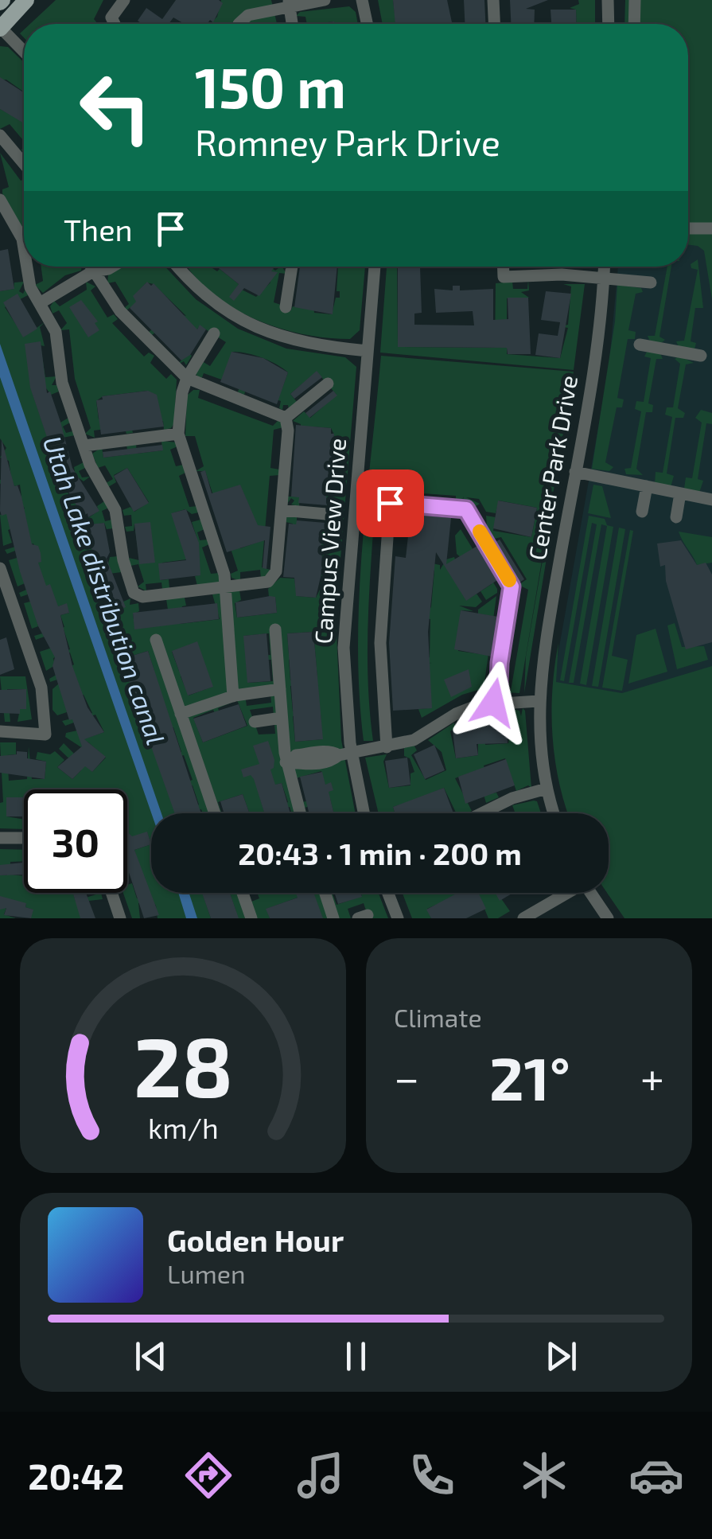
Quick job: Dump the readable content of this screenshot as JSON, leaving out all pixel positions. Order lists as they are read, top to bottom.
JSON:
{
  "streets": {
    "street": ["Center Park Drive", "Campus View Drive"]
  },
  "water": ["Utah Lake distribution canal"],
  "page": {
    "turn": ["150 m", "Romney Park Drive"],
    "then": "Then",
    "limit": "30",
    "trip": "20:43 · 1 min · 200 m",
    "tile": "Climate",
    "heat": ["−", "21°", "+"],
    "song": ["Golden Hour", "Lumen"],
    "tabs": "20:42",
    "gauge": ["28", "km/h"]
  }
}
